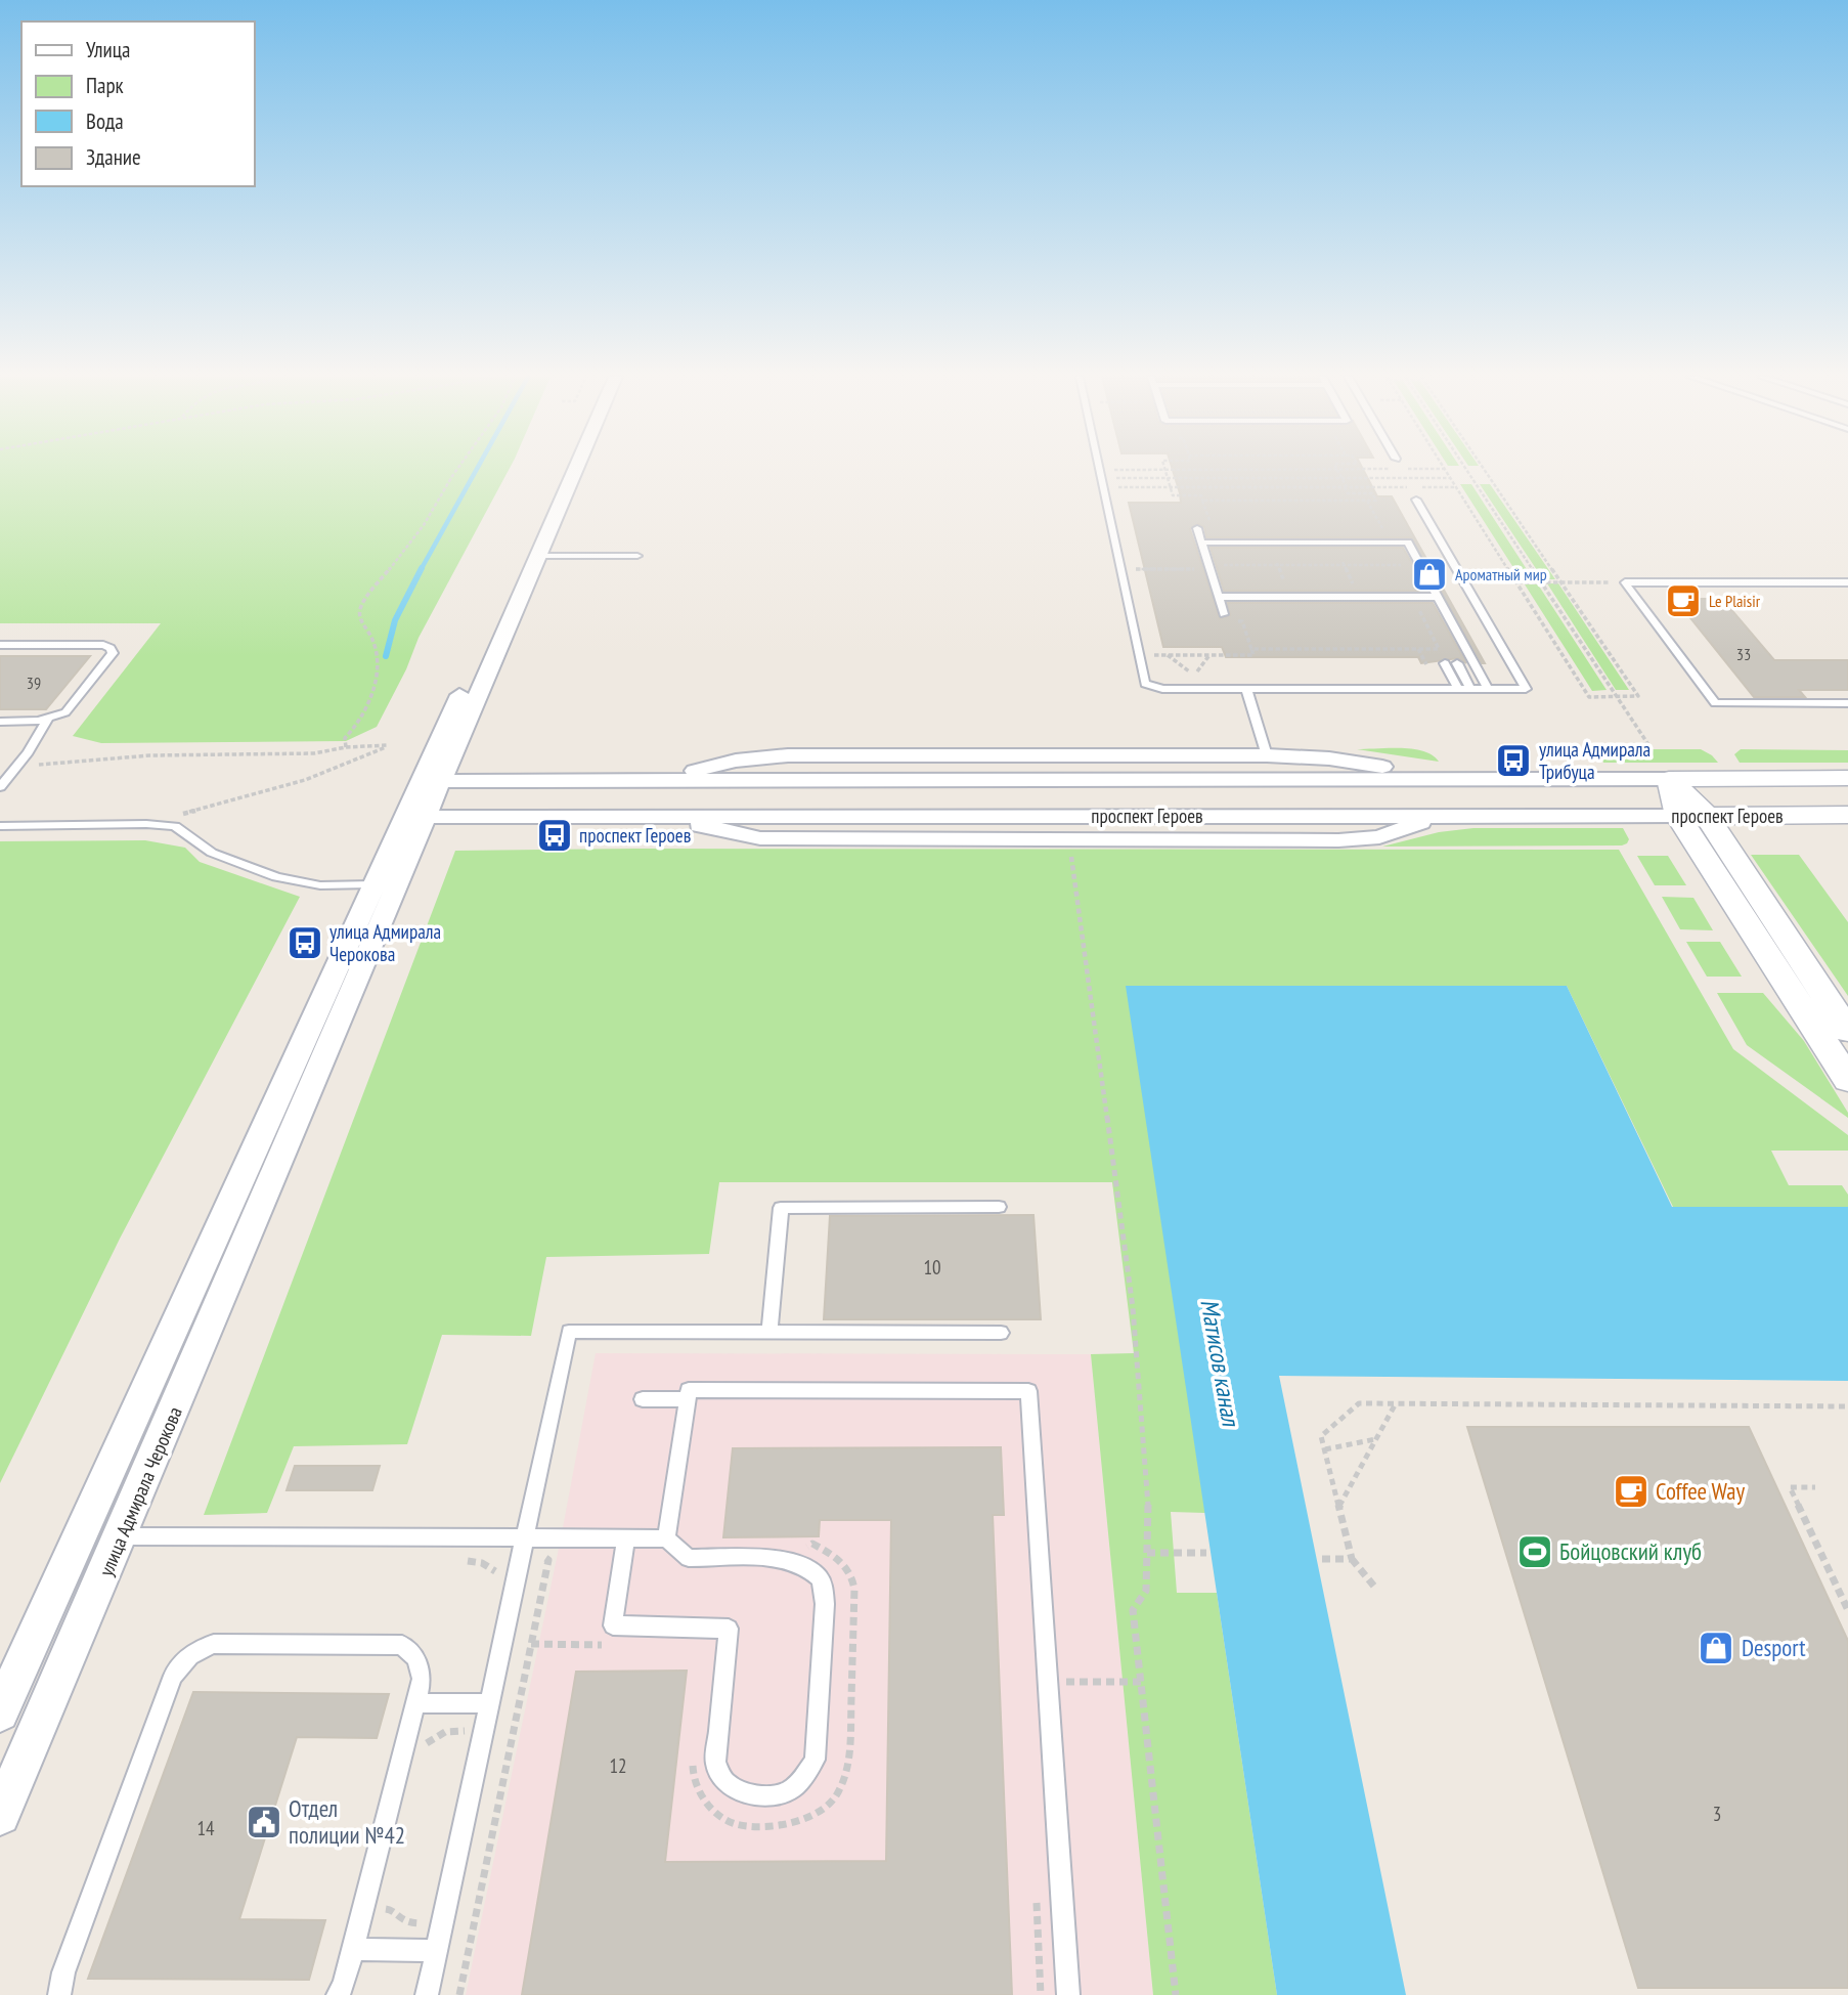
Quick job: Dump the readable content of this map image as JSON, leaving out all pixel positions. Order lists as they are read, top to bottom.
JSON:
{
  "streets": {
    "street": ["проспект Героев", "улица Адмирала Черокова"]
  },
  "crossings": [
    ["проспект Героев", "улица Адмирала Черокова"]
  ],
  "water": ["Матисов канал"],
  "places": {
    "shop": ["Ароматный мир", "Desport"],
    "cafe": ["Le Plaisir", "Coffee Way"],
    "bus stop": ["улица Адмирала Трибуца", "проспект Героев", "улица Адмирала Черокова"],
    "sports": ["Бойцовский клуб"],
    "public building": ["Отдел полиции №42"]
  },
  "house_numbers": [
    "33",
    "39",
    "10",
    "12",
    "3",
    "14"
  ],
  "legend": [
    "Улица",
    "Парк",
    "Вода",
    "Здание"
  ]
}
